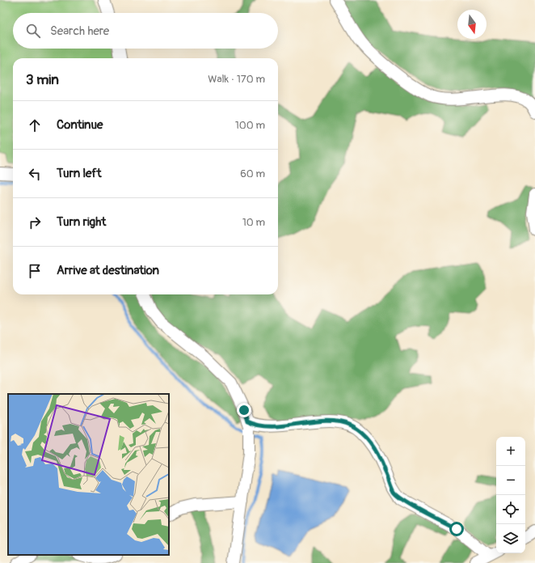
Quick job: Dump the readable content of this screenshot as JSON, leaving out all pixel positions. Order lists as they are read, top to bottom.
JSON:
{
  "north": "bottom",
  "page": {
    "search": "Search here",
    "heading": ["3 min", "Walk · 170 m"],
    "list": [
      ["Continue", "100 m"],
      ["Turn left", "60 m"],
      ["Turn right", "10 m"],
      "Arrive at destination"
    ],
    "map_buttons": ["+", "−"]
  }
}
